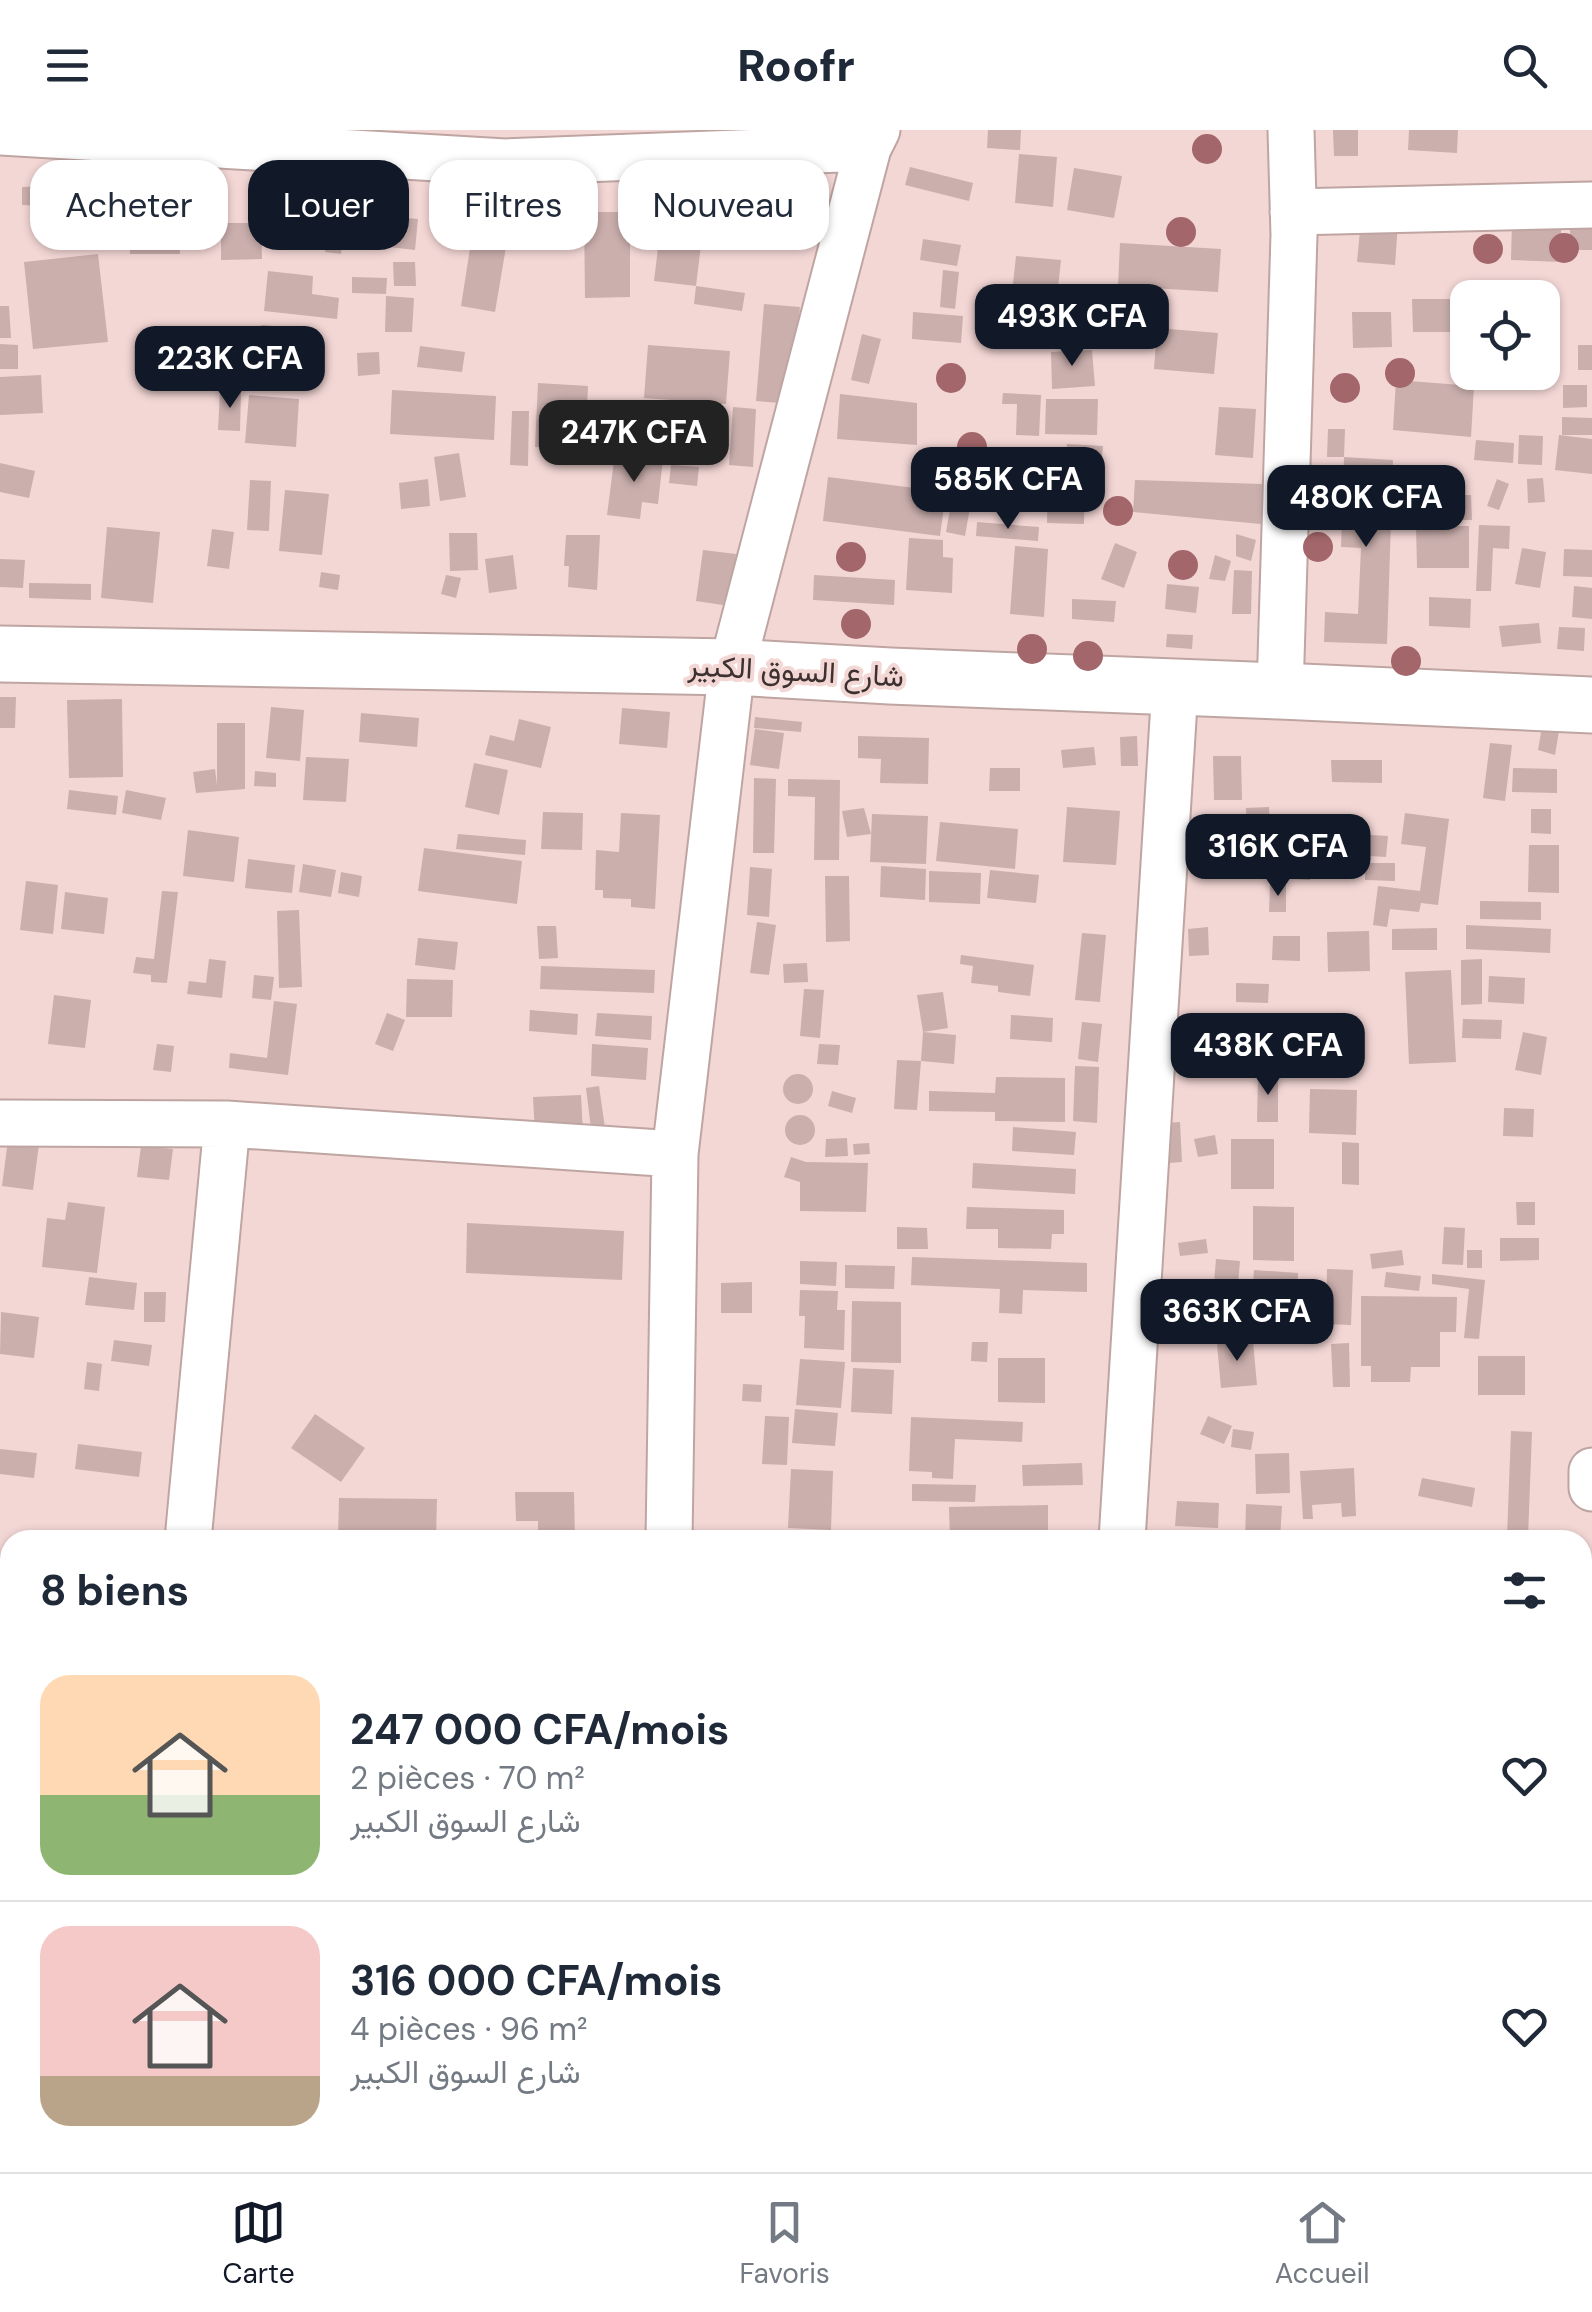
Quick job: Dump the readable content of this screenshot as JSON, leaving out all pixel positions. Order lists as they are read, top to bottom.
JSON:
{
  "streets": {
    "street": ["شارع السوق الكبير"]
  },
  "page": {
    "header": "Roofr",
    "chip": [
      "Acheter",
      "Louer",
      "Filtres",
      "Nouveau"
    ],
    "price": [
      "493K CFA",
      "223K CFA",
      "247K CFA",
      "585K CFA",
      "480K CFA",
      "316K CFA",
      "438K CFA",
      "363K CFA"
    ],
    "heading": "8 biens",
    "list": [
      {
        "name": "247 000 CFA/mois",
        "note": "2 pièces · 70 m² · شارع السوق الكبير"
      },
      {
        "name": "316 000 CFA/mois",
        "note": "4 pièces · 96 m² · شارع السوق الكبير"
      }
    ],
    "tabs": ["Carte", "Favoris", "Accueil"]
  }
}
